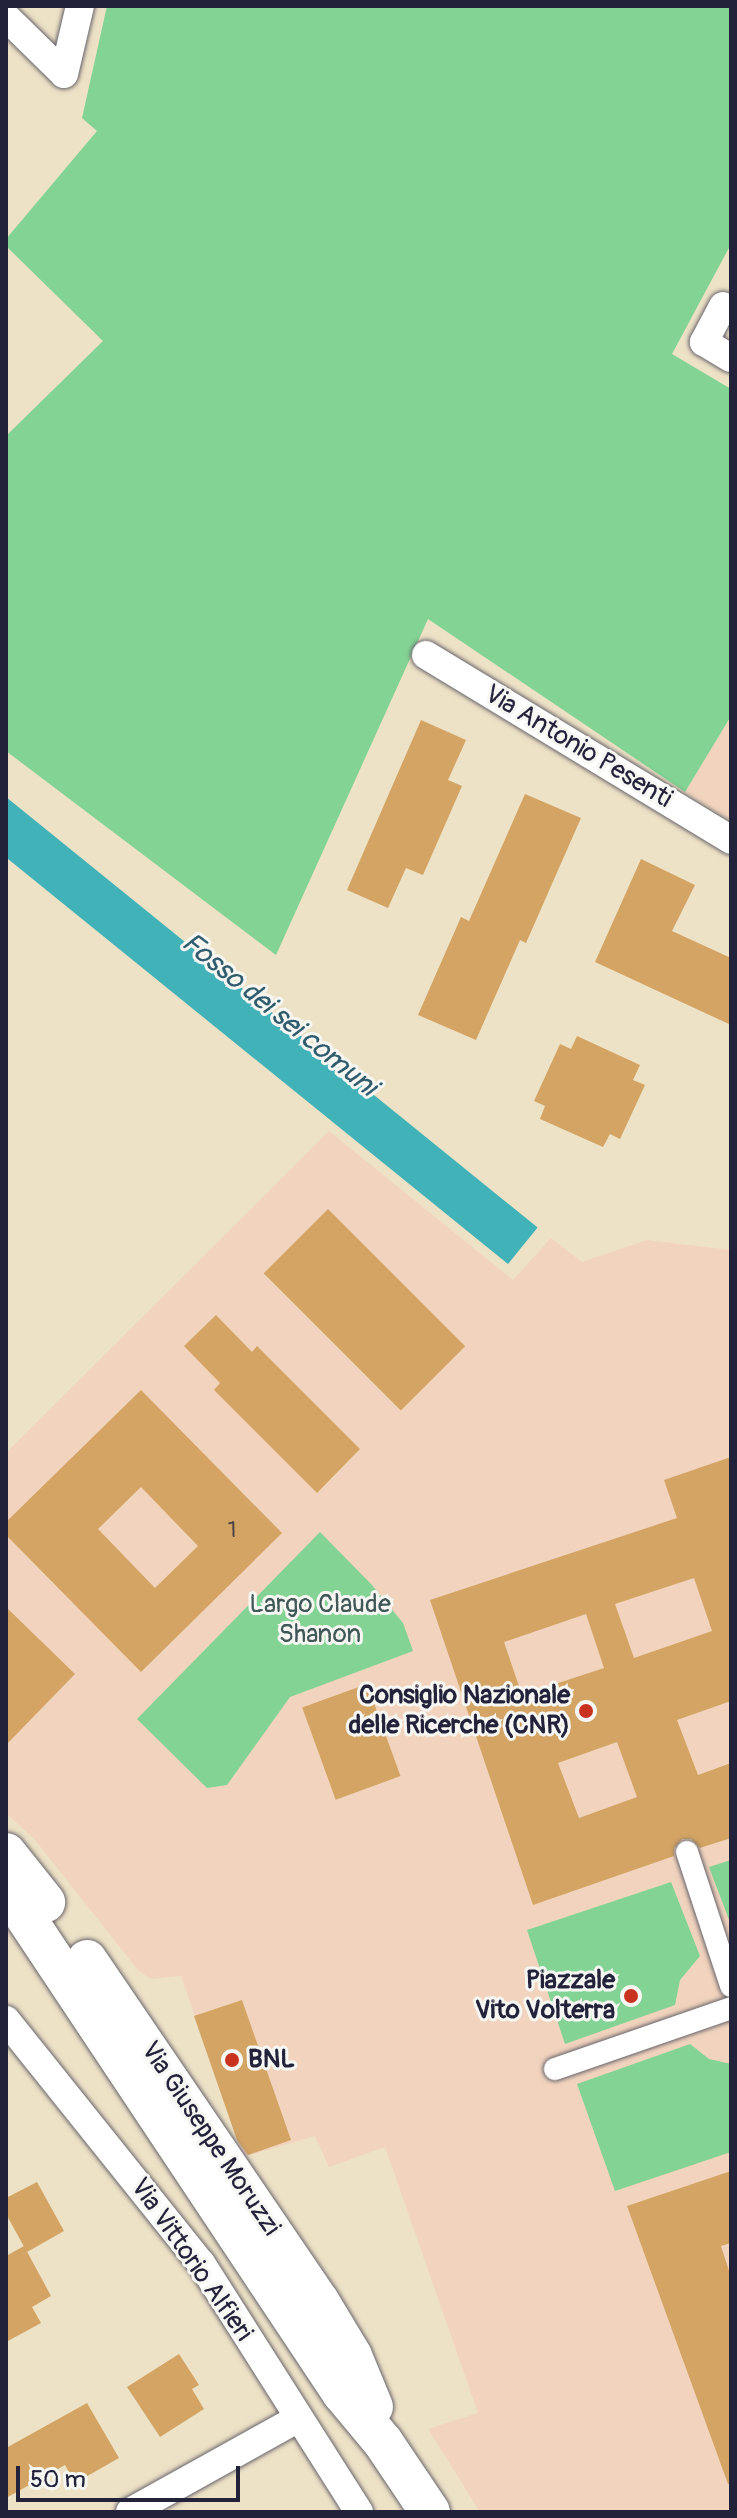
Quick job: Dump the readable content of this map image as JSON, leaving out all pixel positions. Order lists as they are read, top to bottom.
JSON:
{
  "streets": {
    "main road": ["Via Giuseppe Moruzzi"],
    "street": ["Via Antonio Pesenti", "Via Vittorio Alfieri"]
  },
  "water": ["Fosso dei sei comuni"],
  "parks": ["Largo Claude Shanon"],
  "places": ["Consiglio Nazionale delle Ricerche (CNR)", "Piazzale Vito Volterra", "BNL"],
  "house_numbers": ["1"],
  "scale_bar": "50 m"
}
